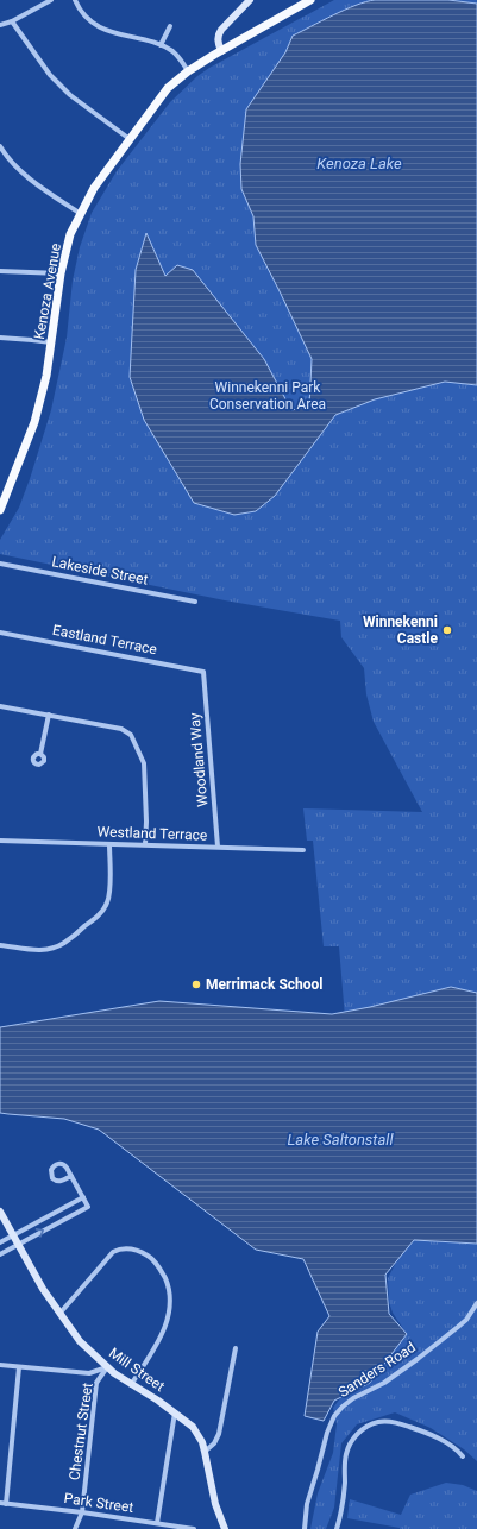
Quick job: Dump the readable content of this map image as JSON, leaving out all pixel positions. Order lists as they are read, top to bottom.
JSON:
{
  "streets": {
    "main road": ["Kenoza Avenue", "Mill Street"],
    "street": [
      "Lakeside Street",
      "Eastland Terrace",
      "Woodland Way",
      "Westland Terrace",
      "Sanders Road",
      "Chestnut Street",
      "Park Street"
    ]
  },
  "crossings": [
    ["Eastland Terrace", "Woodland Way"],
    ["Woodland Way", "Westland Terrace"],
    ["Mill Street", "Chestnut Street"],
    ["Chestnut Street", "Park Street"]
  ],
  "water": ["Kenoza Lake", "Lake Saltonstall"],
  "parks": ["Winnekenni Park Conservation Area"],
  "places": ["Winnekenni Castle", "Merrimack School"]
}
